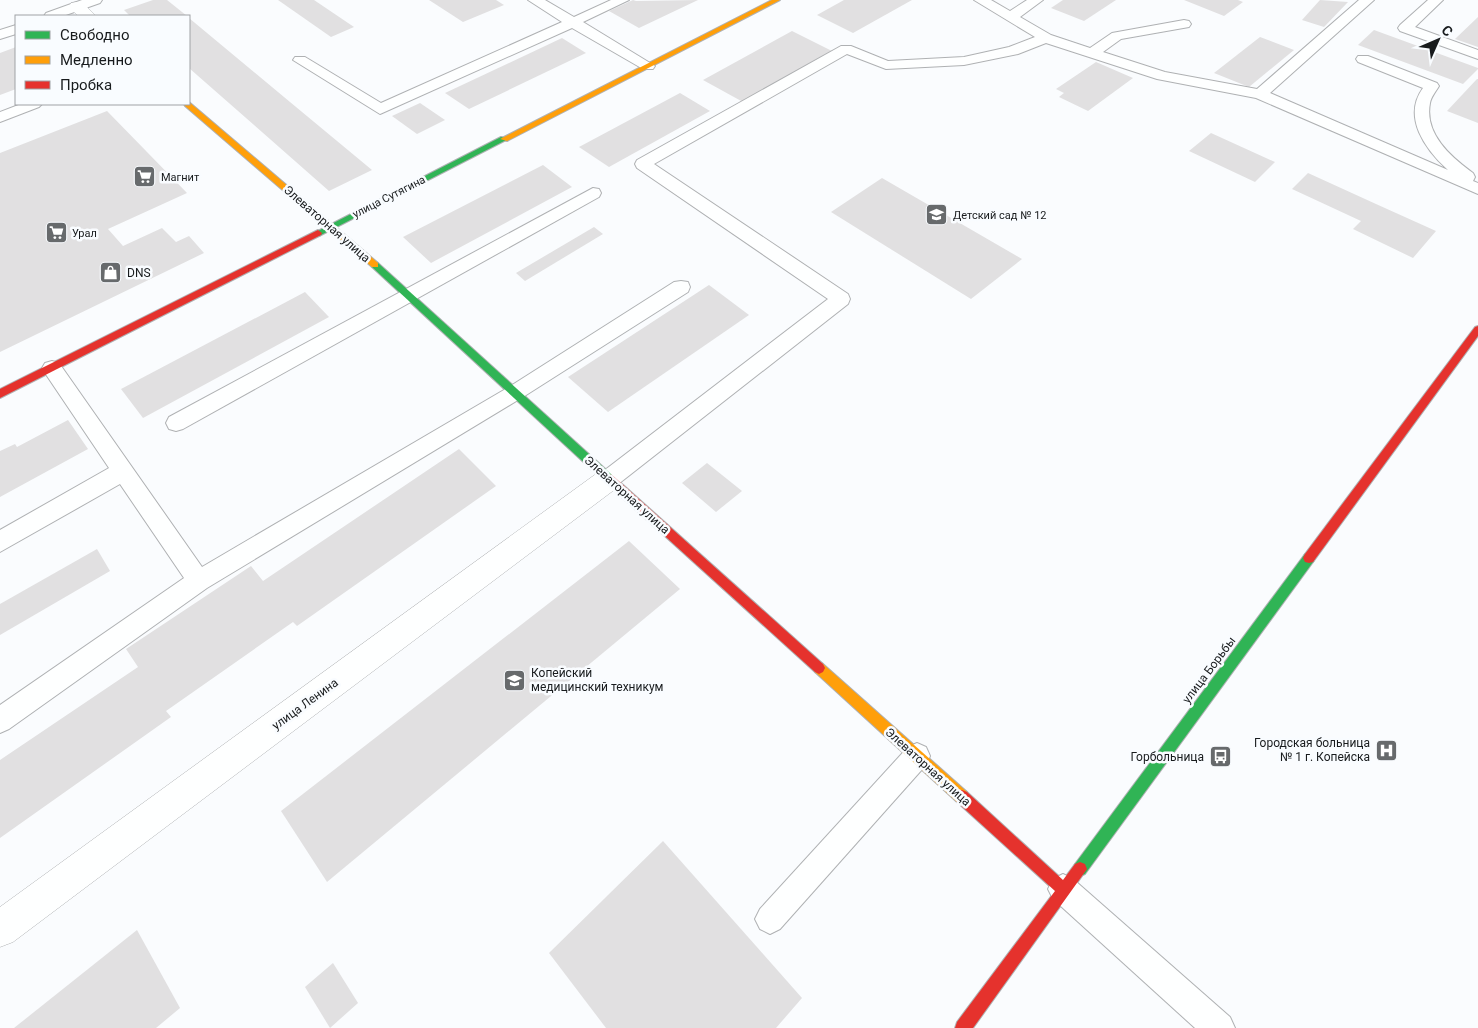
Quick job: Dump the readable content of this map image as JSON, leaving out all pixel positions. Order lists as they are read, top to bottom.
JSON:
{
  "streets": {
    "street": [
      "улица Сутягина",
      "Элеваторная улица",
      "улица Борьбы",
      "улица Ленина"
    ]
  },
  "crossings": [
    ["улица Сутягина", "Элеваторная улица"],
    ["Элеваторная улица", "улица Борьбы"],
    ["Элеваторная улица", "улица Ленина"]
  ],
  "places": {
    "supermarket": ["Магнит", "Урал"],
    "school or university": ["Детский сад № 12", "Копейский медицинский техникум"],
    "shop": ["DNS"],
    "hospital": ["Городская больница № 1 г. Копейска"],
    "bus stop": ["Горбольница"]
  },
  "legend": ["Свободно", "Медленно", "Пробка"],
  "north": "top right"
}
